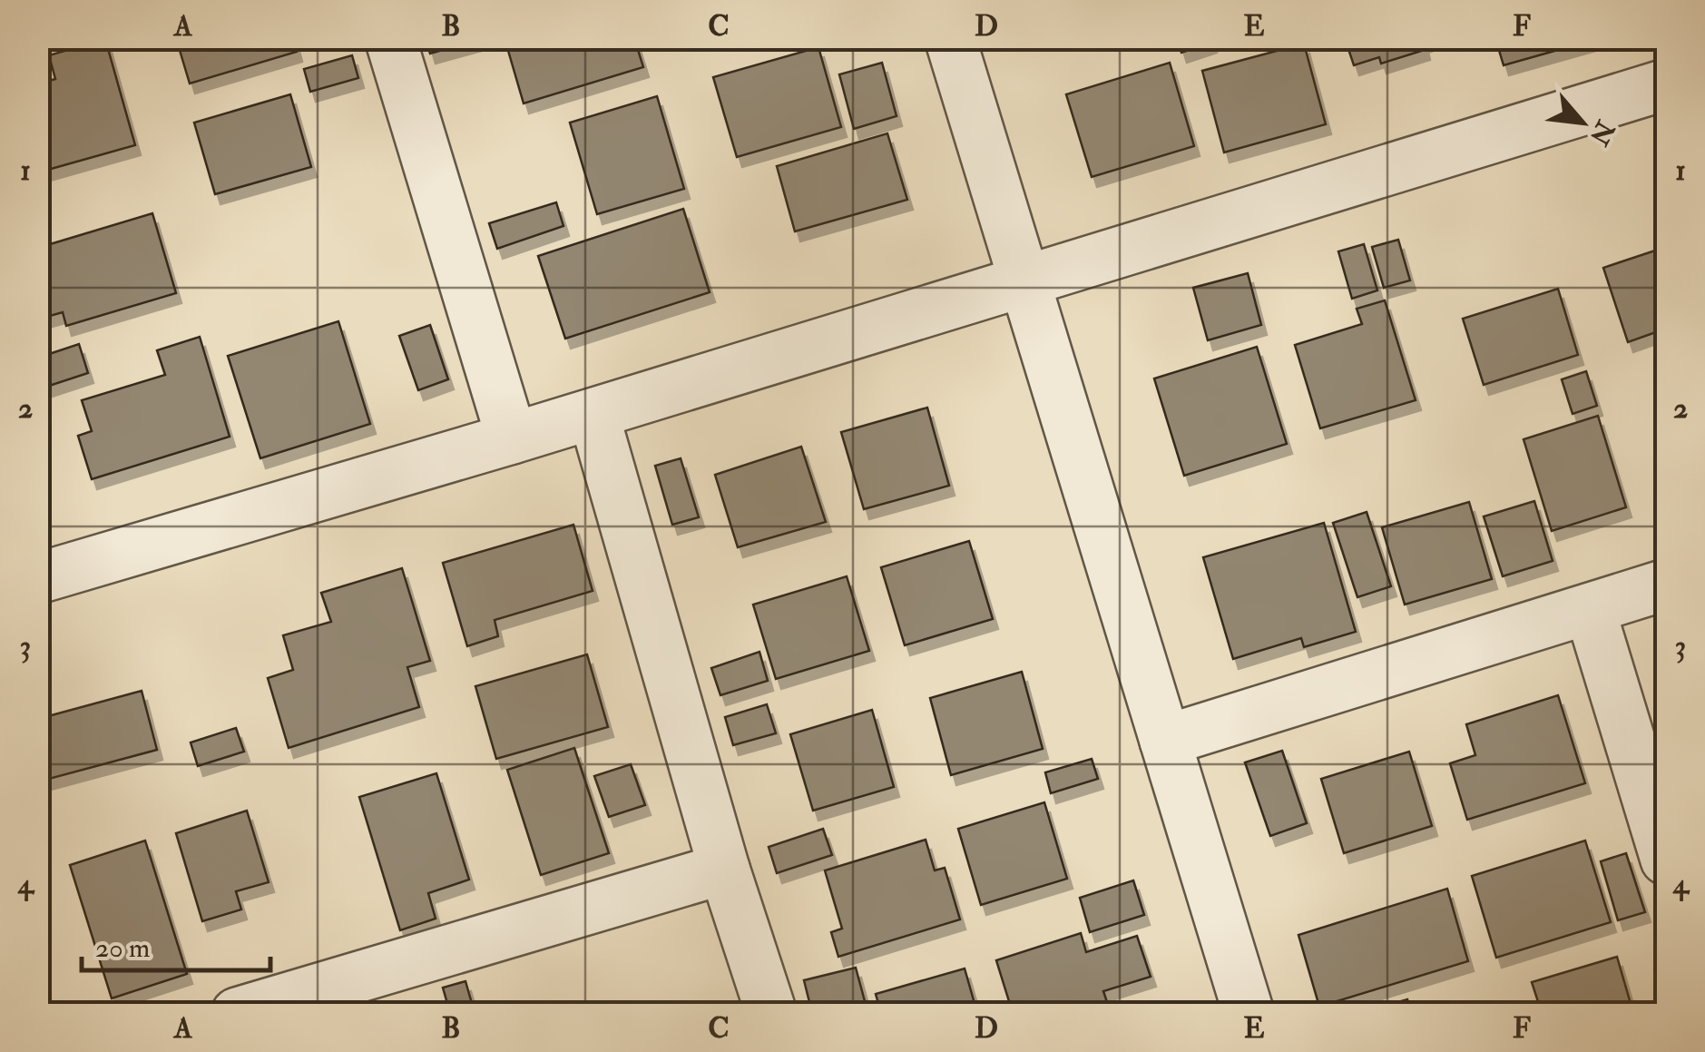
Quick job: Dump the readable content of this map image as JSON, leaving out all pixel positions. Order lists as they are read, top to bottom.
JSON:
{
  "scale_bar": "20 m",
  "north": "bottom right",
  "grid": {
    "columns": [
      "A",
      "B",
      "C",
      "D",
      "E",
      "F"
    ],
    "rows": [
      "1",
      "2",
      "3",
      "4"
    ]
  }
}
